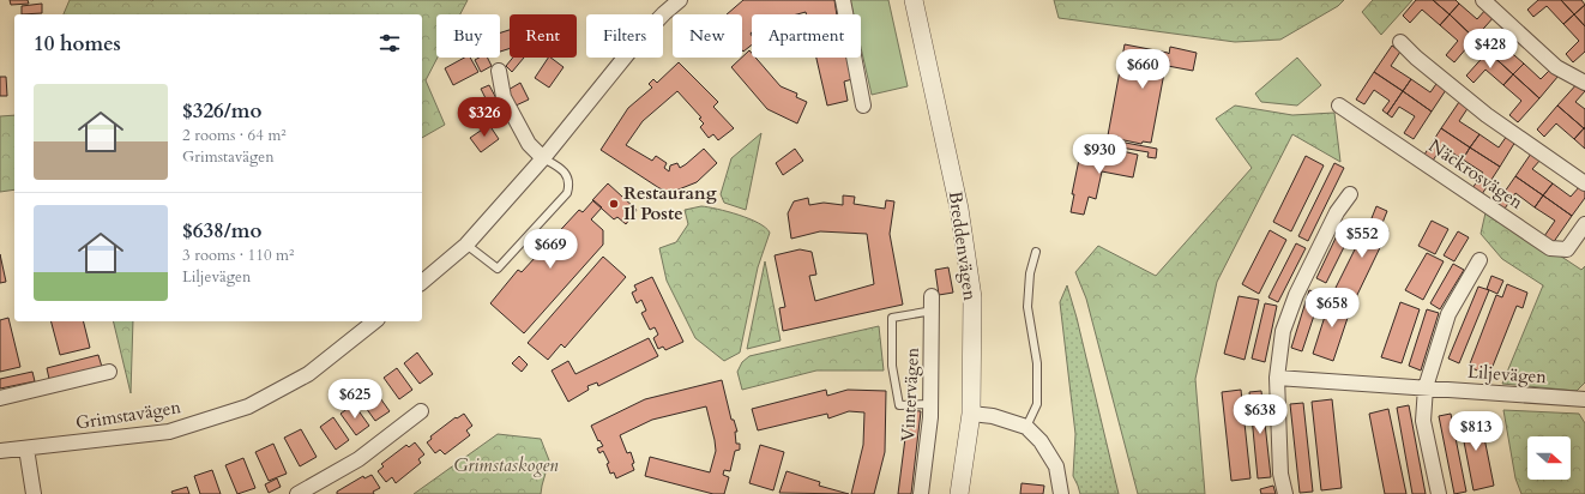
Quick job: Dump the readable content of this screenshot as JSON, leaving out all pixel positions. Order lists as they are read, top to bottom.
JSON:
{
  "streets": {
    "street": [
      "Näckrosvägen",
      "Breddenvägen",
      "Liljevägen",
      "Vintervägen",
      "Grimstavägen"
    ]
  },
  "parks": ["Grimstaskogen"],
  "places": ["Restaurang Il Poste"],
  "north": "right",
  "page": {
    "chip": [
      "Buy",
      "Rent",
      "Filters",
      "New",
      "Apartment"
    ],
    "heading": "10 homes",
    "price": [
      "$428",
      "$660",
      "$326",
      "$930",
      "$552",
      "$669",
      "$658",
      "$625",
      "$638",
      "$813"
    ],
    "list": [
      {
        "name": "$326/mo",
        "note": "2 rooms · 64 m² · Grimstavägen"
      },
      {
        "name": "$638/mo",
        "note": "3 rooms · 110 m² · Liljevägen"
      }
    ]
  }
}
